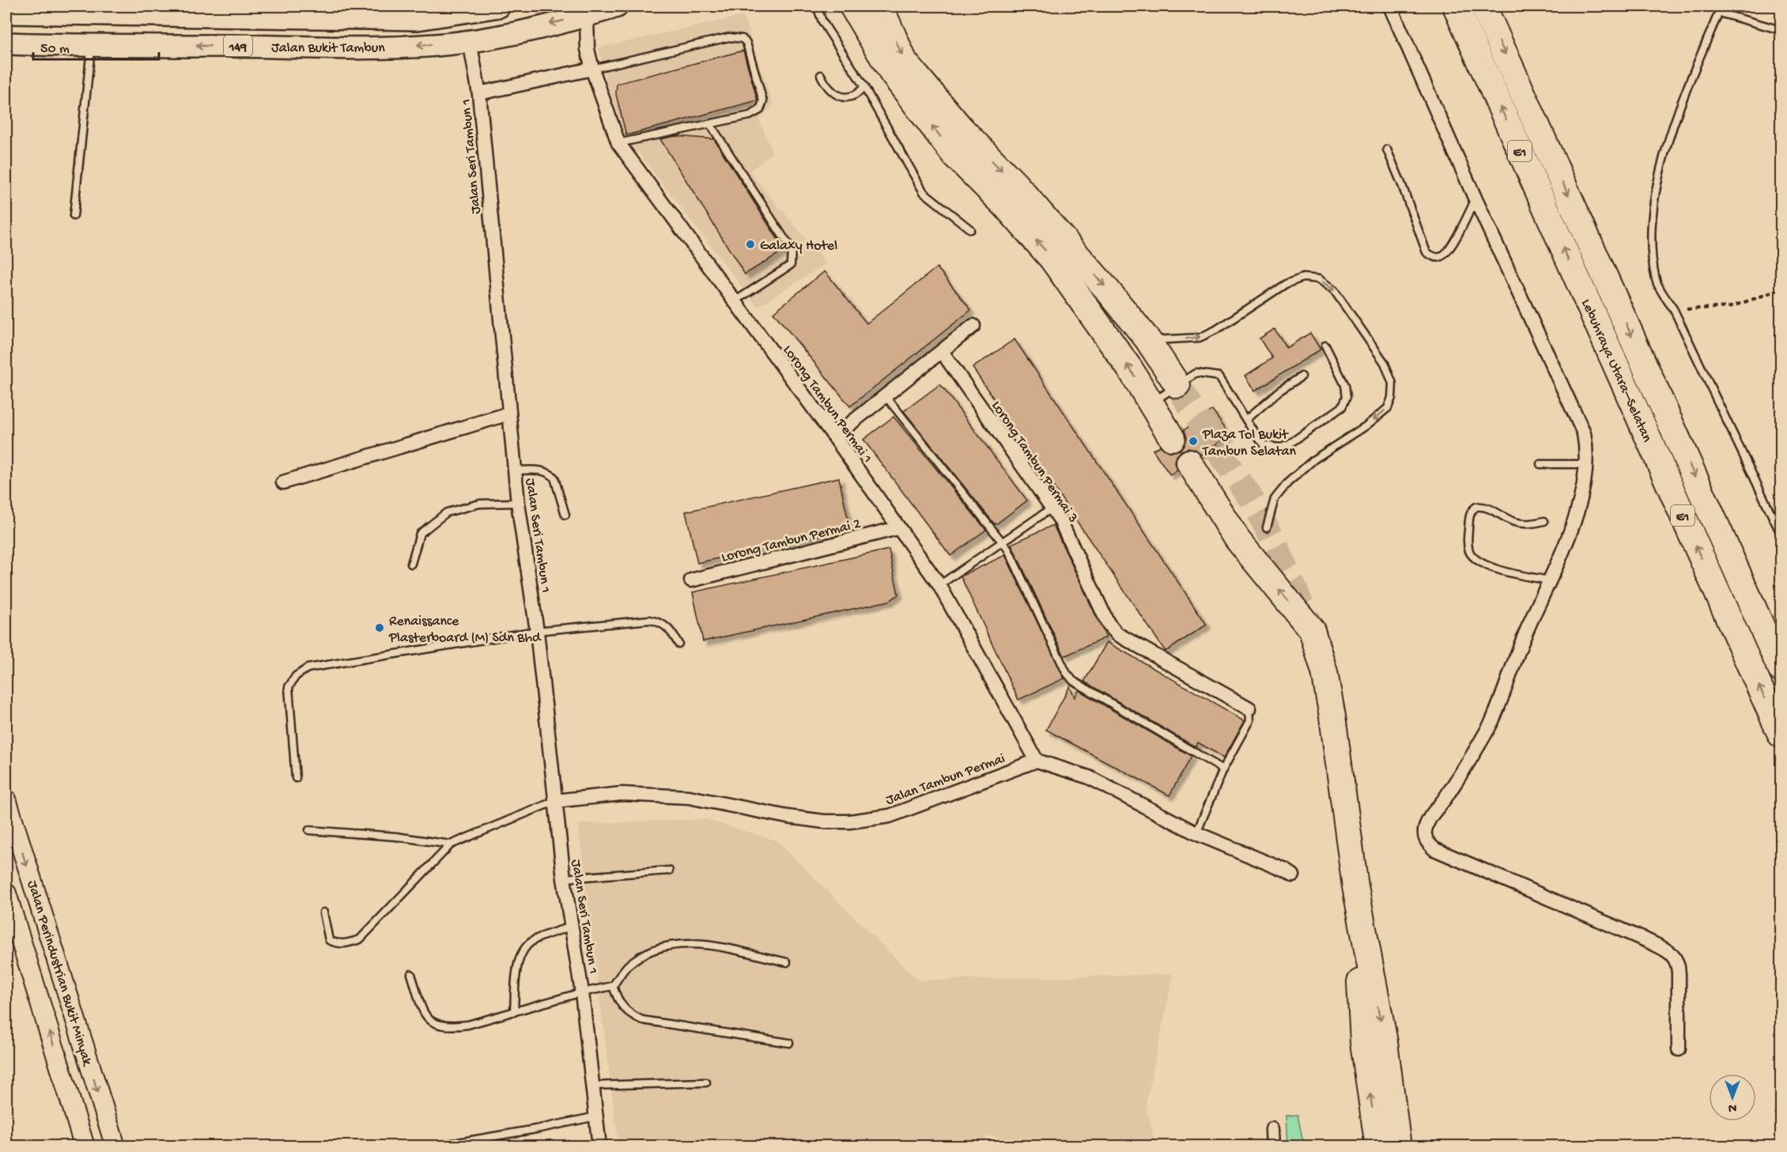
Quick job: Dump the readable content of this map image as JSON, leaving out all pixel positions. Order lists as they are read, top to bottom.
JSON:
{
  "streets": {
    "highway": ["E1", "Lebuhraya Utara–Selatan"],
    "main road": ["149", "Jalan Bukit Tambun", "Jalan Perindustrian Bukit Minyak"],
    "street": [
      "Jalan Seri Tambun 1",
      "Lorong Tambun Permai 1",
      "Lorong Tambun Permai 3",
      "Lorong Tambun Permai 2",
      "Jalan Tambun Permai"
    ]
  },
  "crossings": [
    ["Jalan Bukit Tambun", "Jalan Seri Tambun 1"],
    ["Jalan Bukit Tambun", "Lorong Tambun Permai 1"],
    ["Jalan Seri Tambun 1", "Jalan Tambun Permai"],
    ["Lorong Tambun Permai 1", "Lorong Tambun Permai 2"],
    ["Lorong Tambun Permai 1", "Jalan Tambun Permai"]
  ],
  "places": ["Galaxy Hotel", "Plaza Tol Bukit Tambun Selatan", "Renaissance Plasterboard (M) Sdn Bhd"],
  "scale_bar": "50 m",
  "north": "bottom"
}
